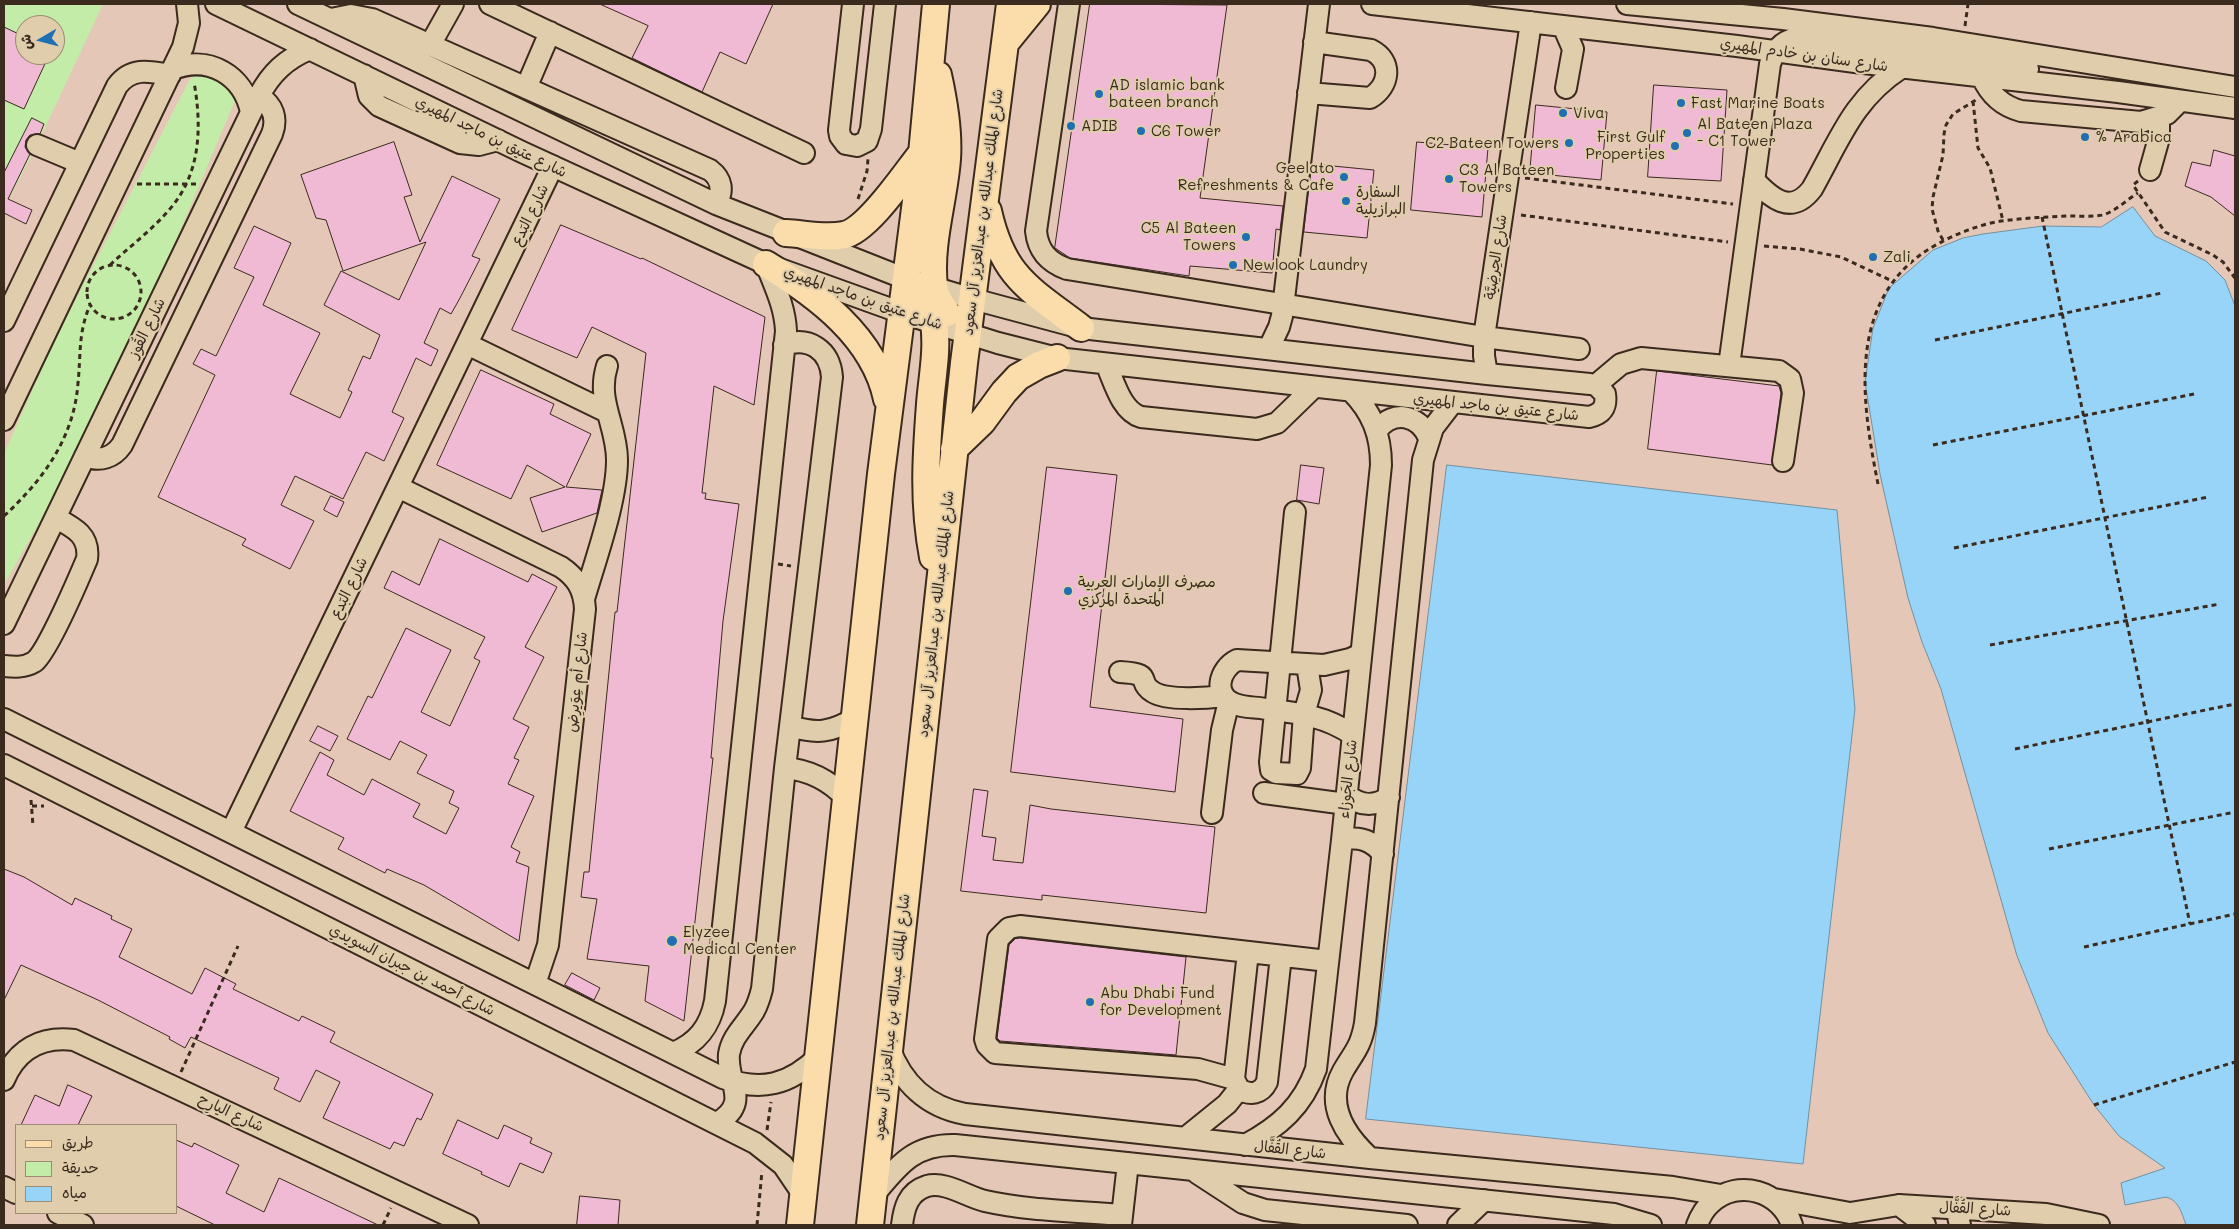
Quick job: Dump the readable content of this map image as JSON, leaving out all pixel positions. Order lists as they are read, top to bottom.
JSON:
{
  "streets": {
    "main road": ["شارع الملك عبدالله بن عبدالعزيز آل سعود"],
    "street": [
      "شارع سنان بن خادم المهيري",
      "شارع عتيق بن ماجد المهيري",
      "شارع البَدع",
      "شارع الحِرضِيَّة",
      "شارع القُوز",
      "شارع أم عِوَيرِض",
      "شارع الجَوزاء",
      "شارع أحمد بن جبران السويدي",
      "شارع اليارِح",
      "شارع القُفَّال"
    ]
  },
  "crossings": [
    ["شارع سنان بن خادم المهيري", "شارع الحِرضِيَّة"],
    ["شارع عتيق بن ماجد المهيري", "شارع الملك عبدالله بن عبدالعزيز آل سعود"],
    ["شارع عتيق بن ماجد المهيري", "شارع البَدع"],
    ["شارع عتيق بن ماجد المهيري", "شارع القُوز"],
    ["شارع عتيق بن ماجد المهيري", "شارع الجَوزاء"],
    ["شارع الملك عبدالله بن عبدالعزيز آل سعود", "شارع القُفَّال"],
    ["شارع الجَوزاء", "شارع القُفَّال"]
  ],
  "places": [
    "AD islamic bank bateen branch",
    "Fast Marine Boats",
    "Viva",
    "ADIB",
    "C6 Tower",
    "Al Bateen Plaza - C1 Tower",
    "% Arabica",
    "C2 Bateen Towers",
    "First Gulf Properties",
    "Geelato Refreshments & Cafe",
    "C3 Al Bateen Towers",
    "السفارة البرازيلية",
    "C5 Al Bateen Towers",
    "Zali",
    "Newlook Laundry",
    "مصرف الإمارات العربية المتحدة المركزي",
    "Elyzee Medical Center",
    "Abu Dhabi Fund for Development"
  ],
  "legend": ["طريق", "حديقة", "مياه"],
  "north": "left"
}
